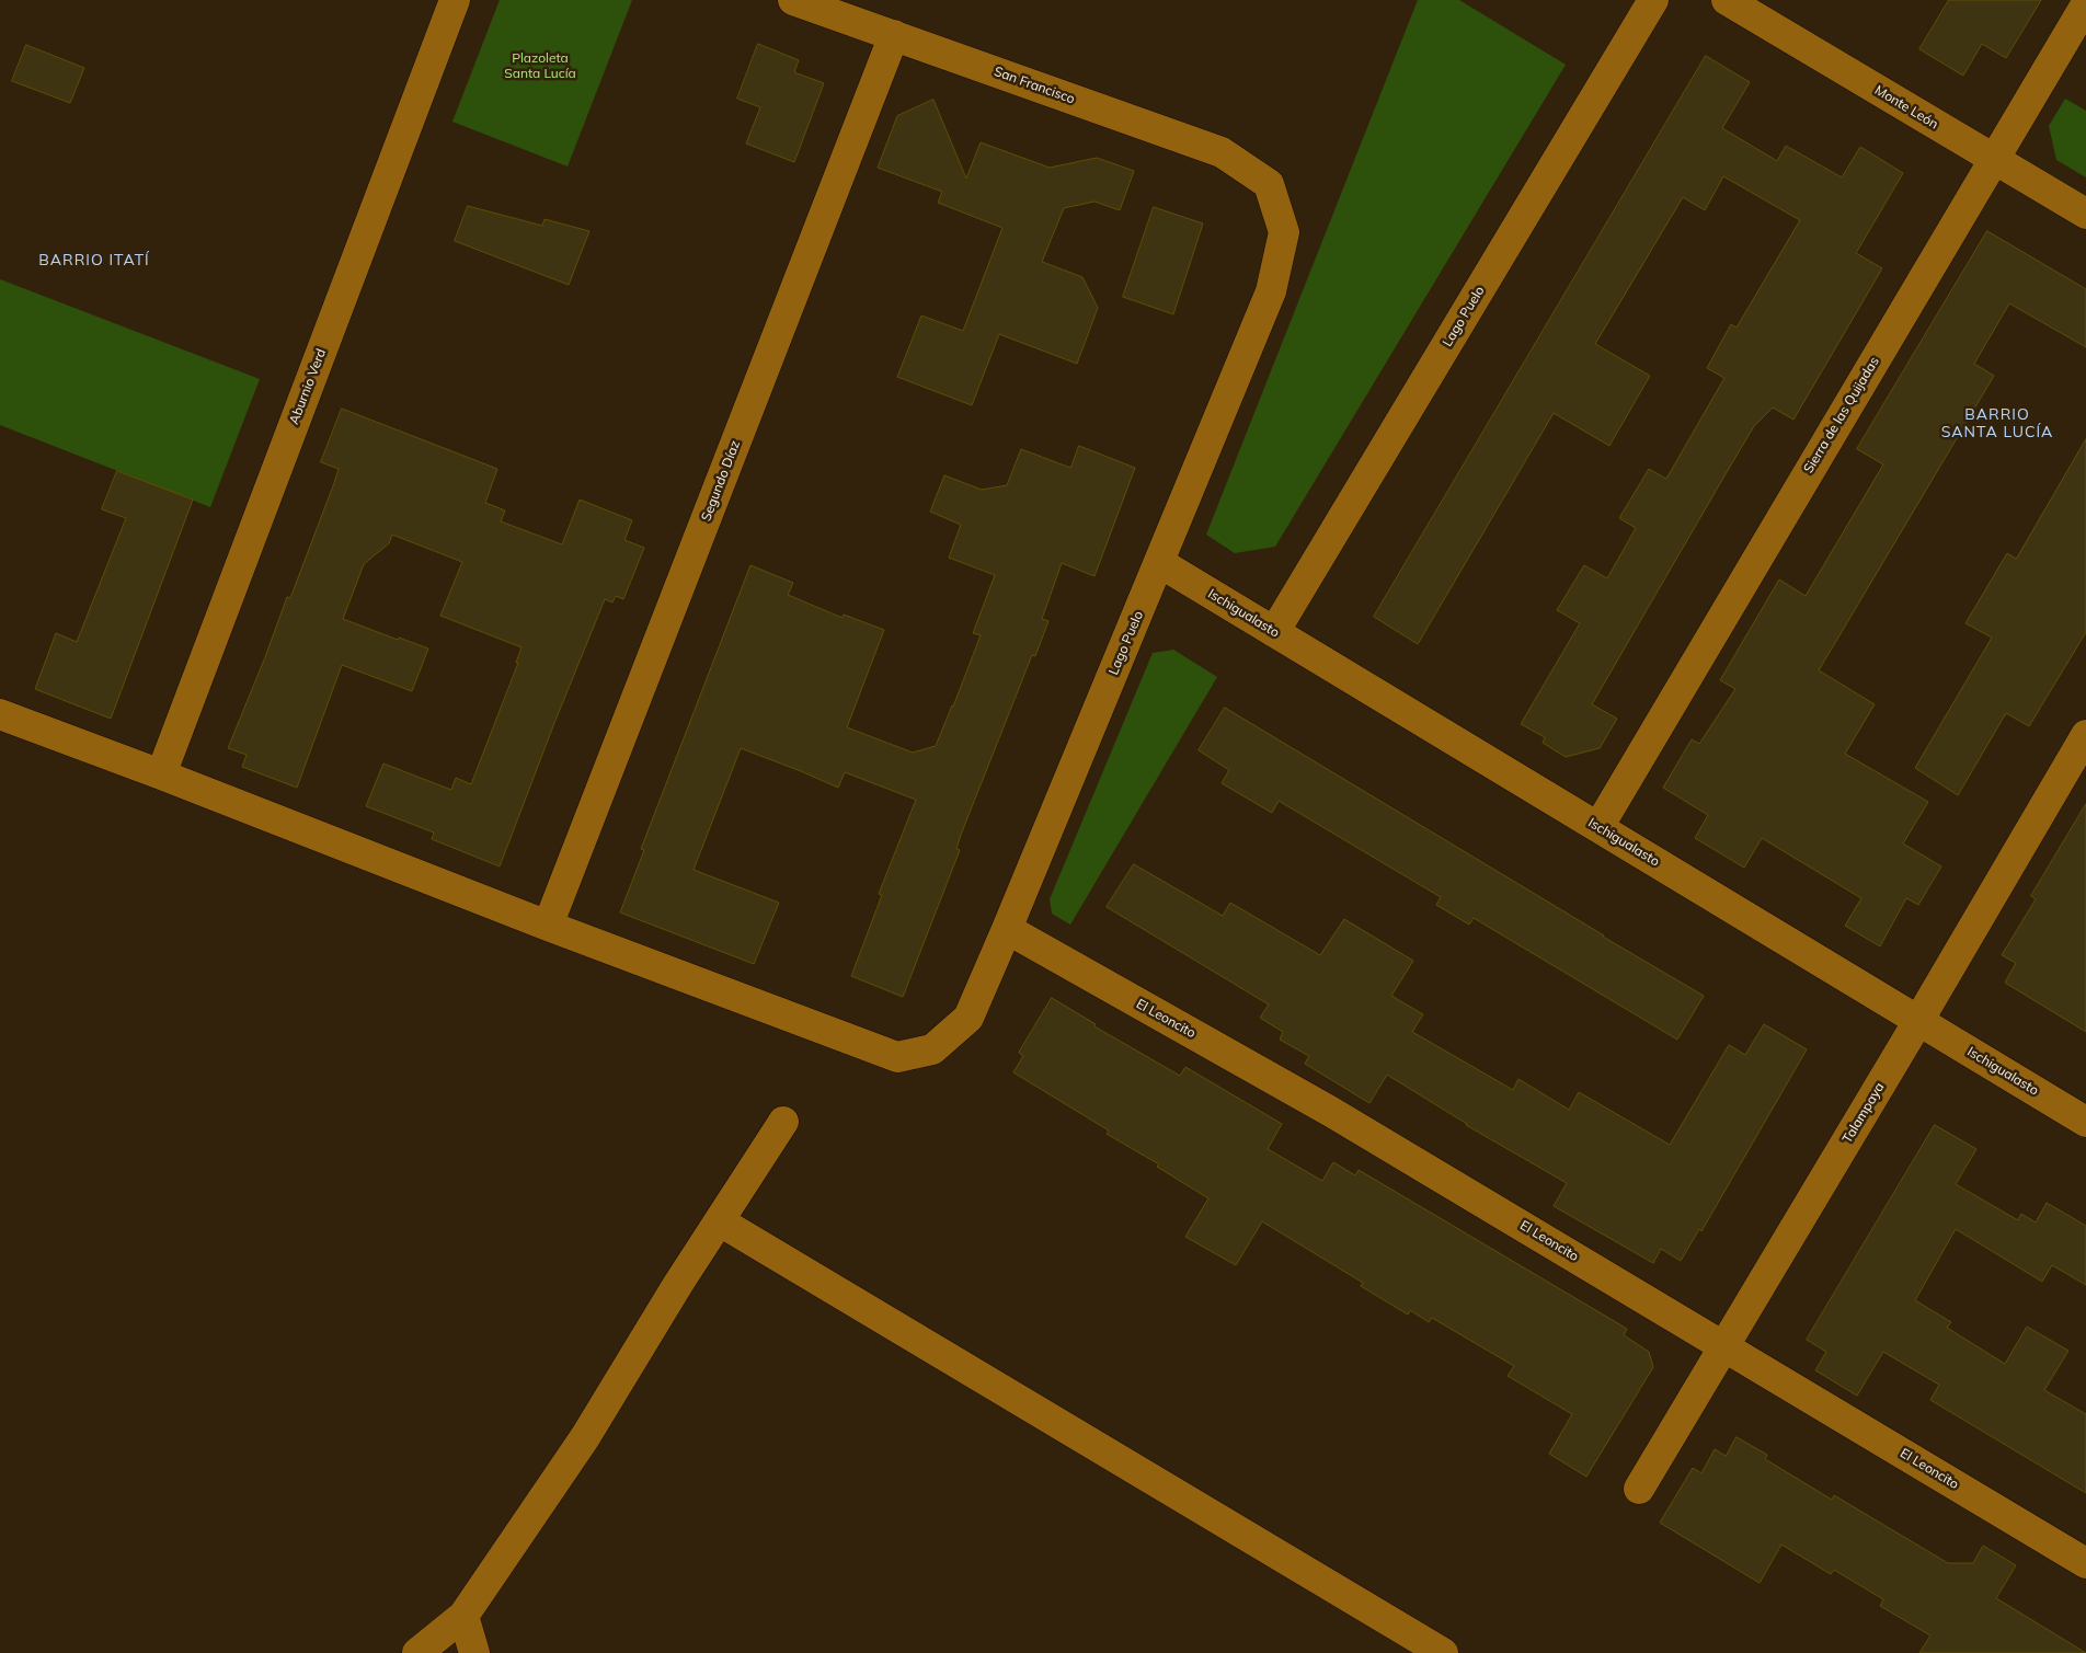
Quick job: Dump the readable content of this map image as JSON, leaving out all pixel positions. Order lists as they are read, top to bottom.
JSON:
{
  "streets": {
    "street": [
      "San Francisco",
      "Monte León",
      "Lago Puelo",
      "Aburnio Verd",
      "Sierra de las Quijadas",
      "Segundo Díaz",
      "Ischigualasto",
      "El Leoncito",
      "Talampaya"
    ]
  },
  "crossings": [
    ["San Francisco", "Lago Puelo"],
    ["San Francisco", "Segundo Díaz"],
    ["Monte León", "Sierra de las Quijadas"],
    ["Lago Puelo", "Segundo Díaz"],
    ["Lago Puelo", "Ischigualasto"],
    ["Lago Puelo", "El Leoncito"],
    ["Sierra de las Quijadas", "Ischigualasto"],
    ["Ischigualasto", "Talampaya"],
    ["El Leoncito", "Talampaya"]
  ],
  "districts": ["BARRIO ITATÍ", "BARRIO SANTA LUCÍA"],
  "parks": ["Plazoleta Santa Lucía"]
}
